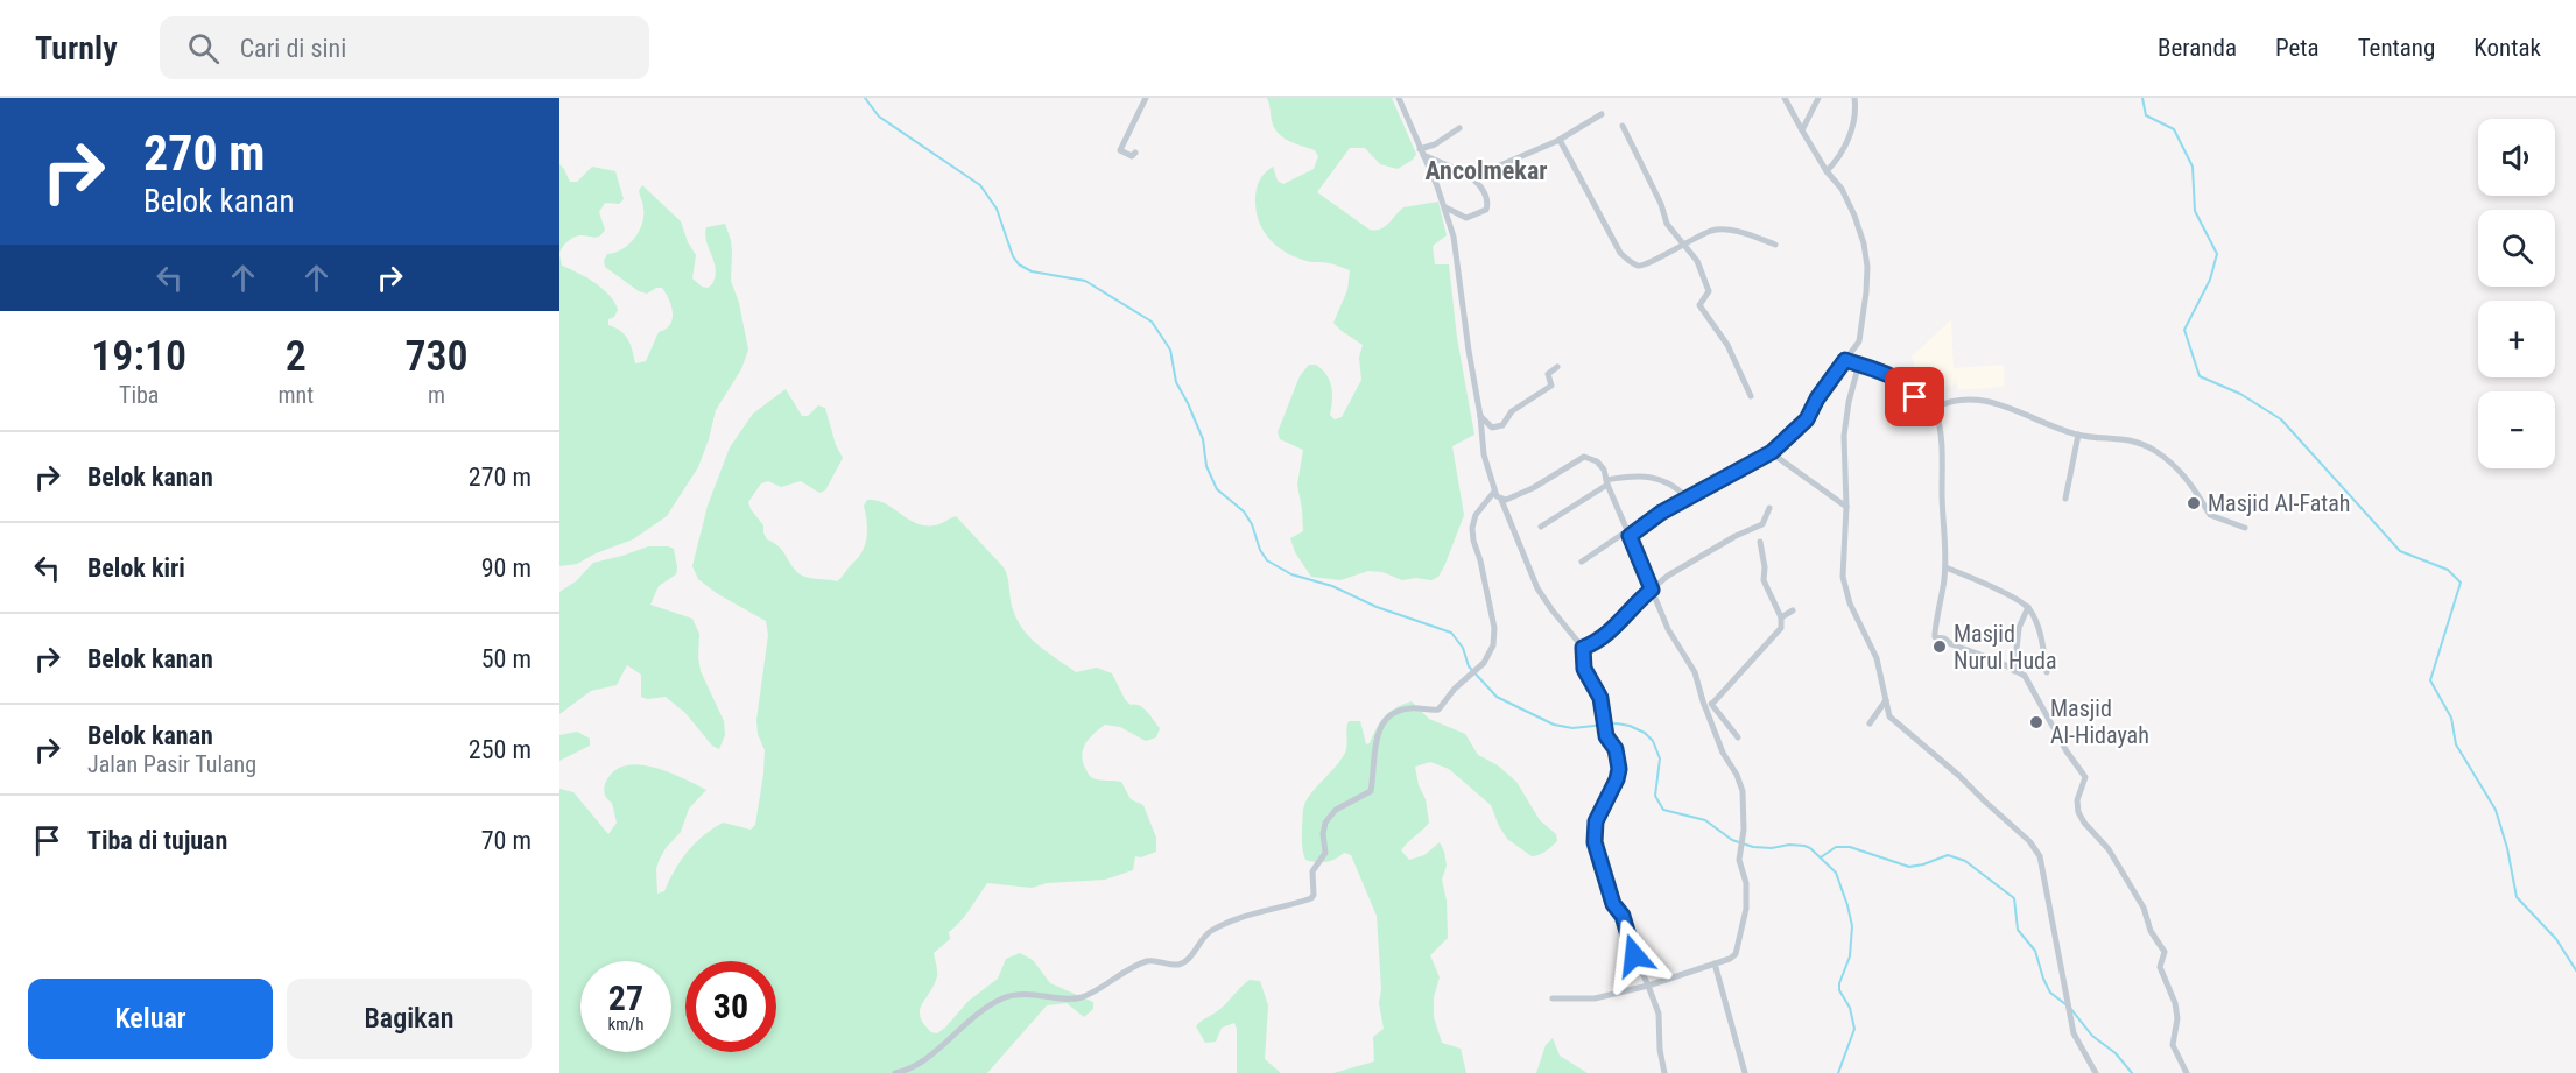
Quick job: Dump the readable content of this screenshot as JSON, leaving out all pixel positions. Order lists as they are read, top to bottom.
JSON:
{
  "districts": ["Ancolmekar"],
  "places": ["Masjid Al-Fatah", "Masjid Nurul Huda", "Masjid Al-Hidayah"],
  "page": {
    "header": "Turnly",
    "search": "Cari di sini",
    "nav": [
      "Beranda",
      "Peta",
      "Tentang",
      "Kontak"
    ],
    "turn": ["270 m", "Belok kanan"],
    "map_buttons": ["+", "−"],
    "eta": [
      "19:10",
      "Tiba",
      "2",
      "mnt",
      "730",
      "m"
    ],
    "list": [
      {
        "name": "Belok kanan",
        "value": "270 m"
      },
      {
        "name": "Belok kiri",
        "value": "90 m"
      },
      {
        "name": "Belok kanan",
        "value": "50 m"
      },
      {
        "name": "Belok kanan",
        "note": "Jalan Pasir Tulang",
        "value": "250 m"
      },
      {
        "name": "Tiba di tujuan",
        "value": "70 m"
      }
    ],
    "speed": "27 km/h",
    "limit": "30",
    "buttons": ["Keluar", "Bagikan"]
  }
}
